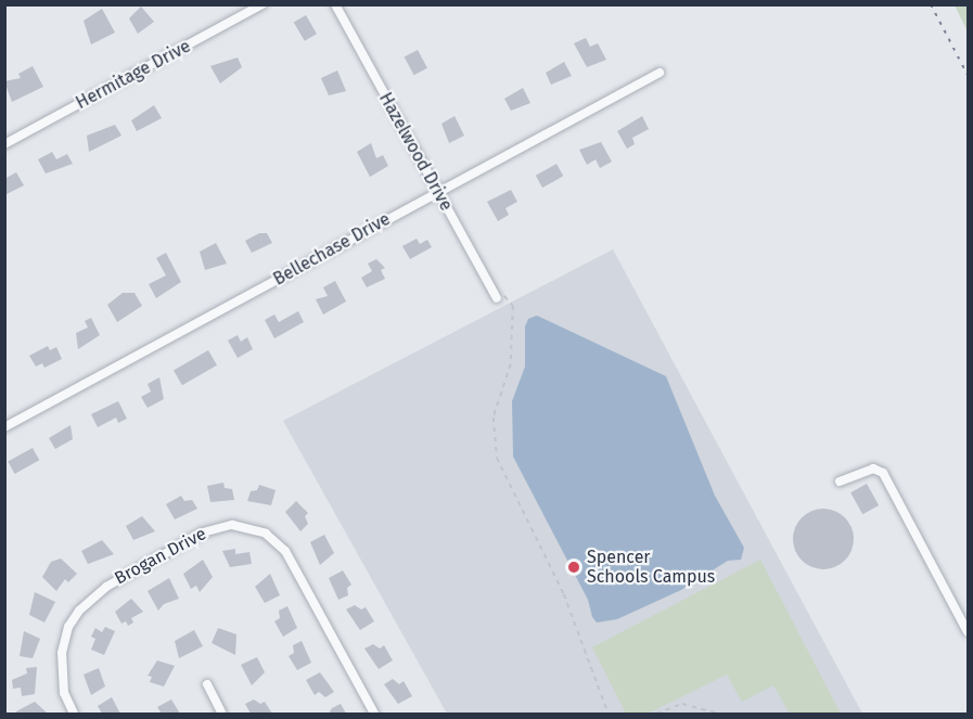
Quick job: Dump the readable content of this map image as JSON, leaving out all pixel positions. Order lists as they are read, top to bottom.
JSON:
{
  "streets": {
    "street": [
      "Hermitage Drive",
      "Hazelwood Drive",
      "Bellechase Drive",
      "Brogan Drive"
    ]
  },
  "crossings": [
    ["Hazelwood Drive", "Bellechase Drive"]
  ],
  "places": ["Spencer Schools Campus"]
}
